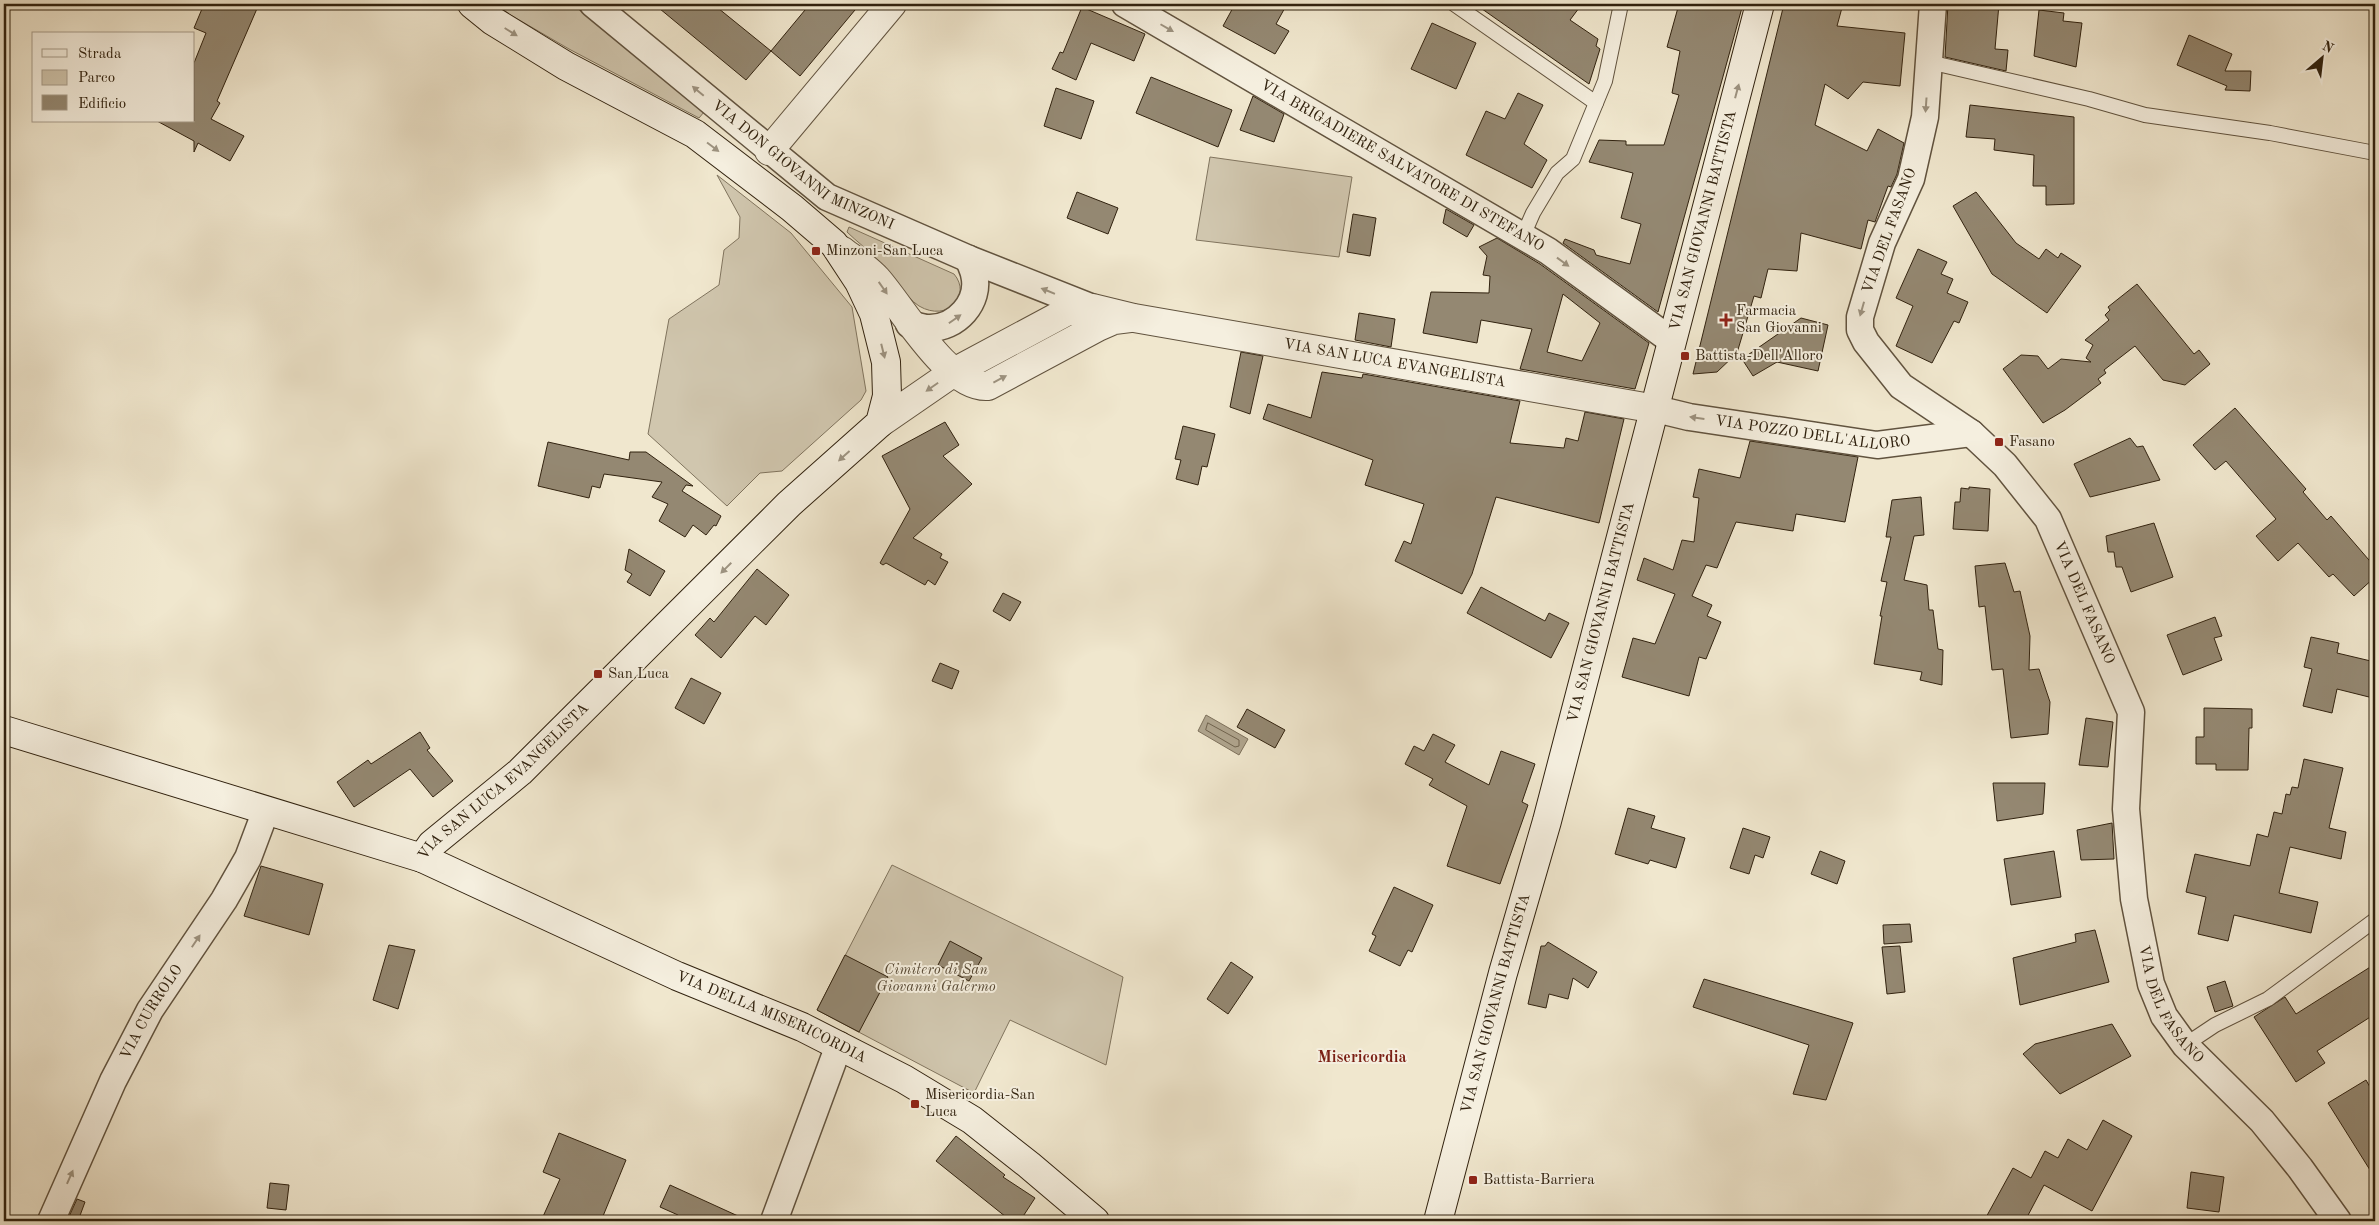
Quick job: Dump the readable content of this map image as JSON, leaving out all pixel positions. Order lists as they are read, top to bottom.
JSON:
{
  "streets": {
    "main road": ["VIA SAN GIOVANNI BATTISTA", "VIA SAN LUCA EVANGELISTA", "VIA DELLA MISERICORDIA"],
    "street": [
      "VIA DON GIOVANNI MINZONI",
      "VIA BRIGADIERE SALVATORE DI STEFANO",
      "VIA DEL FASANO",
      "VIA POZZO DELL'ALLORO",
      "VIA CURROLO"
    ]
  },
  "crossings": [
    ["VIA DON GIOVANNI MINZONI", "VIA SAN LUCA EVANGELISTA"],
    ["VIA BRIGADIERE SALVATORE DI STEFANO", "VIA SAN GIOVANNI BATTISTA"],
    ["VIA SAN GIOVANNI BATTISTA", "VIA SAN LUCA EVANGELISTA"],
    ["VIA SAN GIOVANNI BATTISTA", "VIA POZZO DELL'ALLORO"],
    ["VIA DEL FASANO", "VIA POZZO DELL'ALLORO"],
    ["VIA SAN LUCA EVANGELISTA", "VIA POZZO DELL'ALLORO"],
    ["VIA SAN LUCA EVANGELISTA", "VIA CURROLO"],
    ["VIA SAN LUCA EVANGELISTA", "VIA DELLA MISERICORDIA"]
  ],
  "one_way": [
    "VIA DON GIOVANNI MINZONI",
    "VIA BRIGADIERE SALVATORE DI STEFANO",
    "VIA SAN LUCA EVANGELISTA",
    "VIA POZZO DELL'ALLORO",
    "VIA CURROLO"
  ],
  "districts": ["Misericordia"],
  "parks": ["Cimitero di San Giovanni Galermo"],
  "places": {
    "transit": [
      "Minzoni-San Luca",
      "Battista-Dell'Alloro",
      "Fasano",
      "San Luca",
      "Misericordia-San Luca",
      "Battista-Barriera"
    ],
    "health": ["Farmacia San Giovanni"]
  },
  "legend": ["Strada", "Parco", "Edificio"],
  "north": "top right"
}
